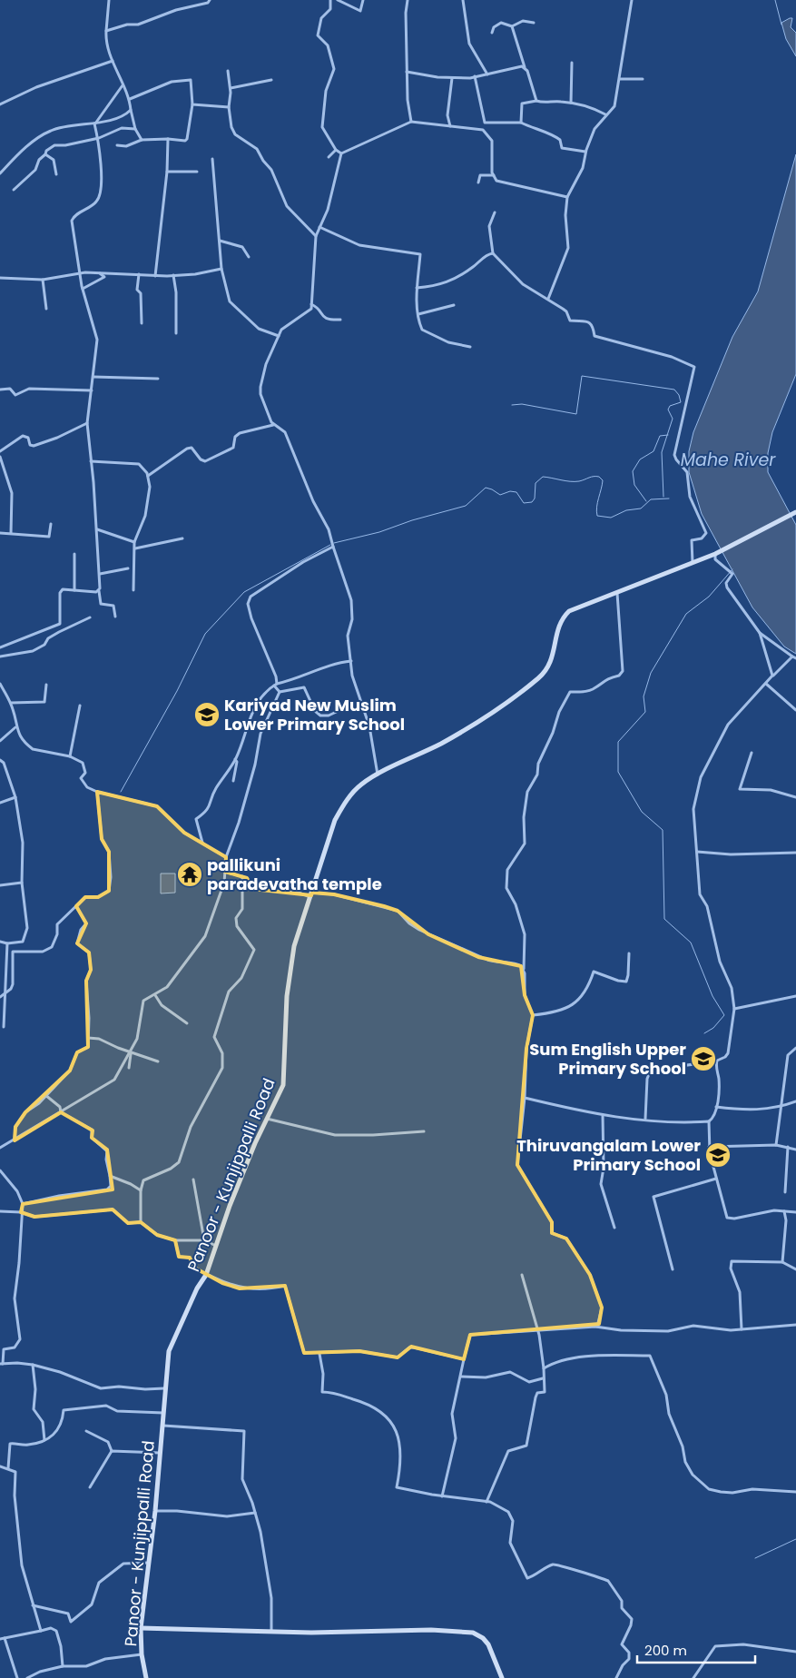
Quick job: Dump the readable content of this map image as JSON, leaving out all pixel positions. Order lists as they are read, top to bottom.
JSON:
{
  "streets": {
    "main road": ["Panoor - Kunjippalli Road"]
  },
  "water": ["Mahe River"],
  "places": {
    "school or university": ["Kariyad New Muslim Lower Primary School", "Sum English Upper Primary School", "Thiruvangalam Lower Primary School"],
    "temple": ["pallikuni paradevatha temple"]
  },
  "scale_bar": "200 m"
}
